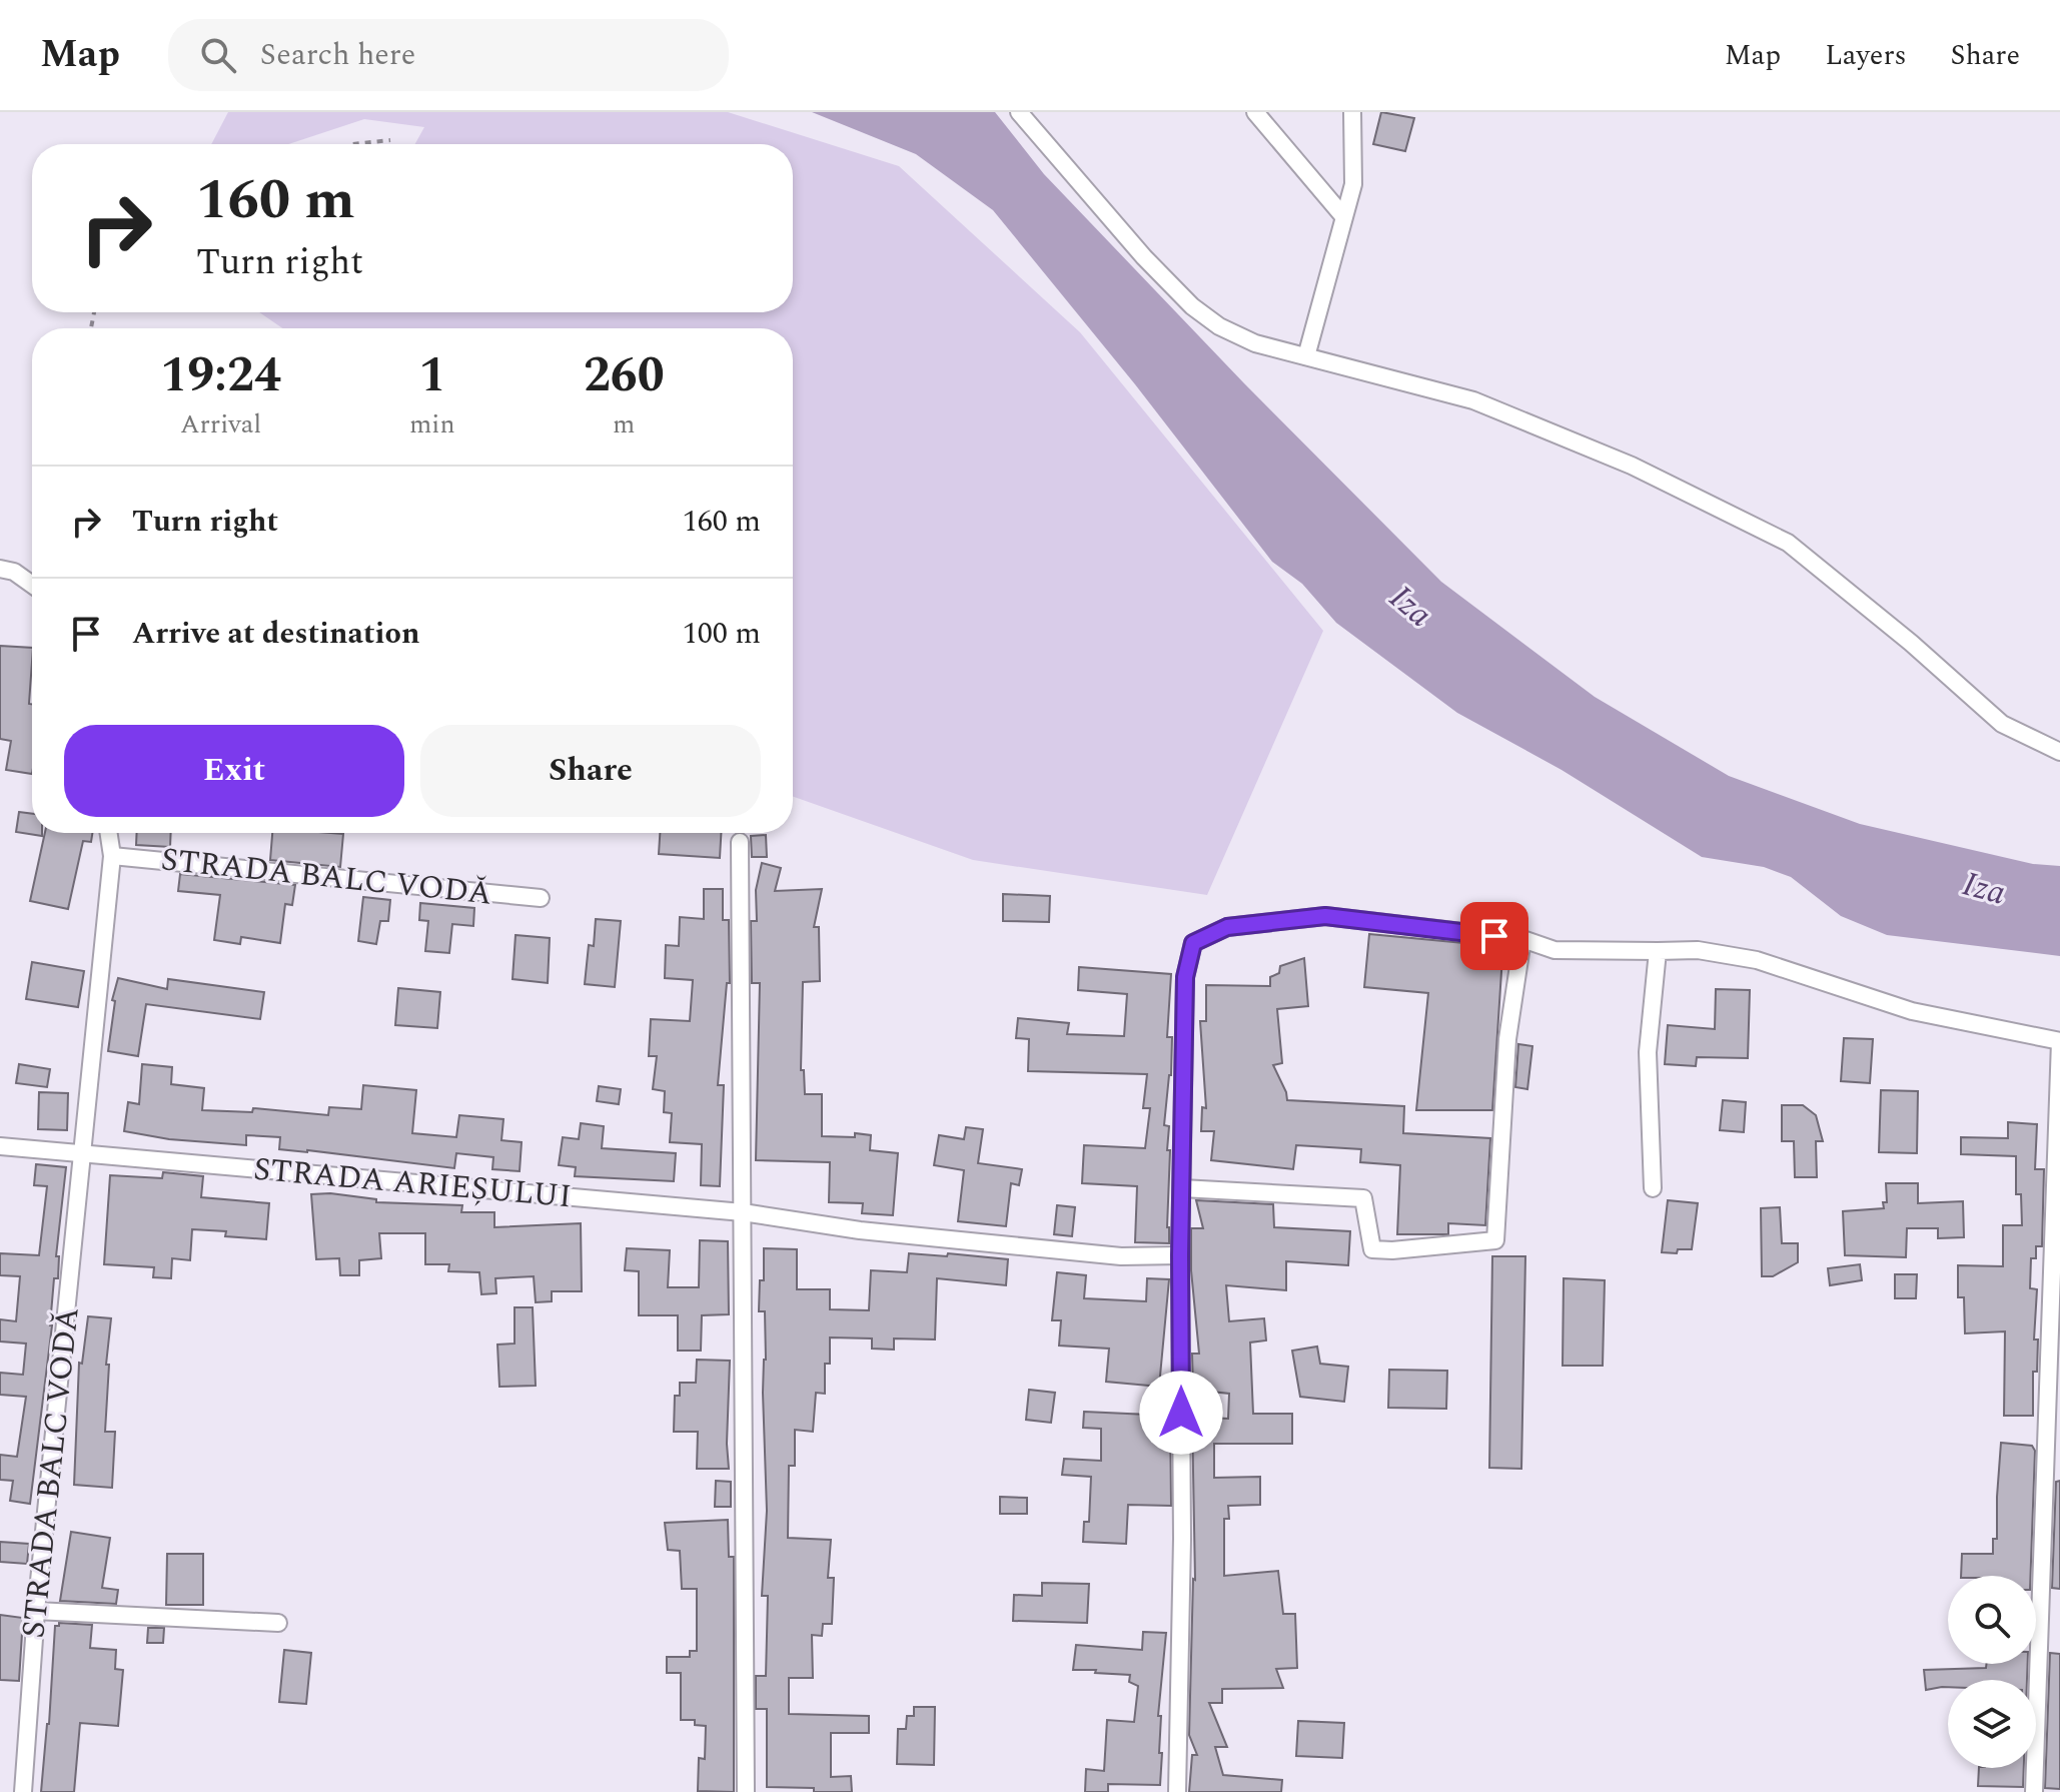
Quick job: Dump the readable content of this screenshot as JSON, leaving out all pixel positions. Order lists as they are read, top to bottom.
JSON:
{
  "streets": {
    "street": ["STRADA BALC VODĂ", "STRADA ARIEȘULUI"]
  },
  "crossings": [
    ["STRADA BALC VODĂ", "STRADA ARIEȘULUI"]
  ],
  "water": ["Iza"],
  "page": {
    "header": "Map",
    "search": "Search here",
    "nav": ["Map", "Layers", "Share"],
    "turn": ["160 m", "Turn right"],
    "eta": [
      "19:24",
      "Arrival",
      "1",
      "min",
      "260",
      "m"
    ],
    "list": [
      {
        "name": "Turn right",
        "value": "160 m"
      },
      {
        "name": "Arrive at destination",
        "value": "100 m"
      }
    ],
    "buttons": ["Exit", "Share"]
  }
}
